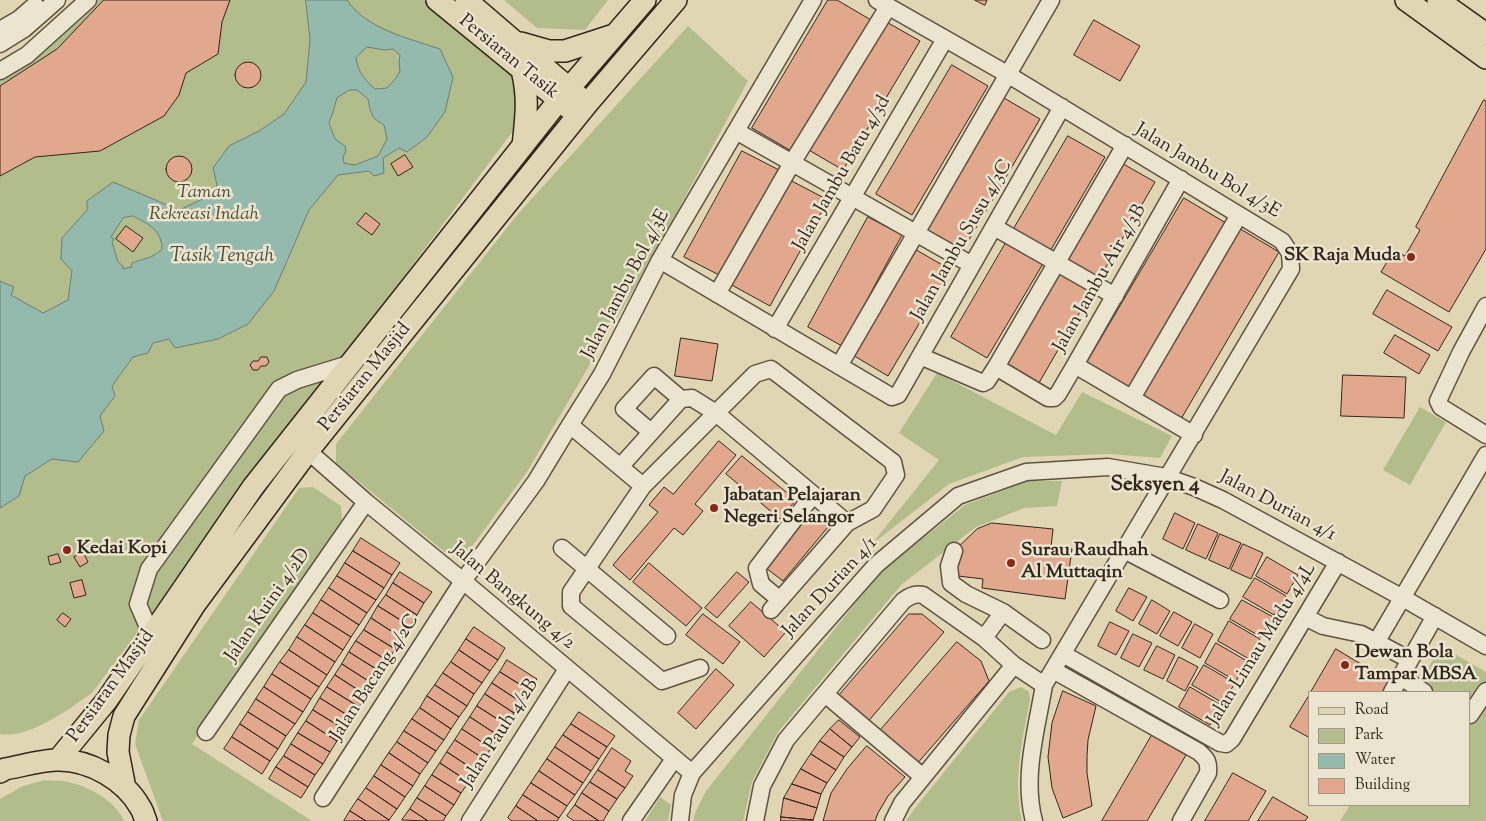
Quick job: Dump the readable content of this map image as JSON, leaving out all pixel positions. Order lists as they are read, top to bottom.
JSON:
{
  "streets": {
    "main road": ["Persiaran Tasik", "Persiaran Masjid"],
    "street": [
      "Jalan Jambu Bol 4/3E",
      "Jalan Jambu Batu 4/3d",
      "Jalan Jambu Susu 4/3C",
      "Jalan Jambu Air 4/3B",
      "Jalan Durian 4/1",
      "Jalan Bangkung 4/2",
      "Jalan Kuini 4/2D",
      "Jalan Limau Madu 4/4L",
      "Jalan Bacang 4/2C",
      "Jalan Pauh 4/2B"
    ]
  },
  "crossings": [
    ["Persiaran Tasik", "Persiaran Masjid"],
    ["Jalan Jambu Bol 4/3E", "Jalan Jambu Batu 4/3d"],
    ["Jalan Jambu Bol 4/3E", "Jalan Jambu Susu 4/3C"],
    ["Jalan Jambu Bol 4/3E", "Jalan Jambu Air 4/3B"],
    ["Jalan Jambu Bol 4/3E", "Jalan Durian 4/1"],
    ["Jalan Jambu Bol 4/3E", "Jalan Bangkung 4/2"],
    ["Jalan Jambu Bol 4/3E", "Jalan Limau Madu 4/4L"],
    ["Jalan Jambu Bol 4/3E", "Jalan Bacang 4/2C"],
    ["Persiaran Masjid", "Jalan Bangkung 4/2"],
    ["Jalan Durian 4/1", "Jalan Bangkung 4/2"],
    ["Jalan Durian 4/1", "Jalan Limau Madu 4/4L"],
    ["Jalan Bangkung 4/2", "Jalan Kuini 4/2D"],
    ["Jalan Bangkung 4/2", "Jalan Bacang 4/2C"],
    ["Jalan Bangkung 4/2", "Jalan Pauh 4/2B"]
  ],
  "districts": ["Seksyen 4"],
  "water": ["Tasik Tengah"],
  "parks": ["Taman Rekreasi Indah"],
  "places": [
    "SK Raja Muda",
    "Jabatan Pelajaran Negeri Selangor",
    "Kedai Kopi",
    "Surau Raudhah Al Muttaqin",
    "Dewan Bola Tampar MBSA"
  ],
  "legend": [
    "Road",
    "Park",
    "Water",
    "Building"
  ]
}
